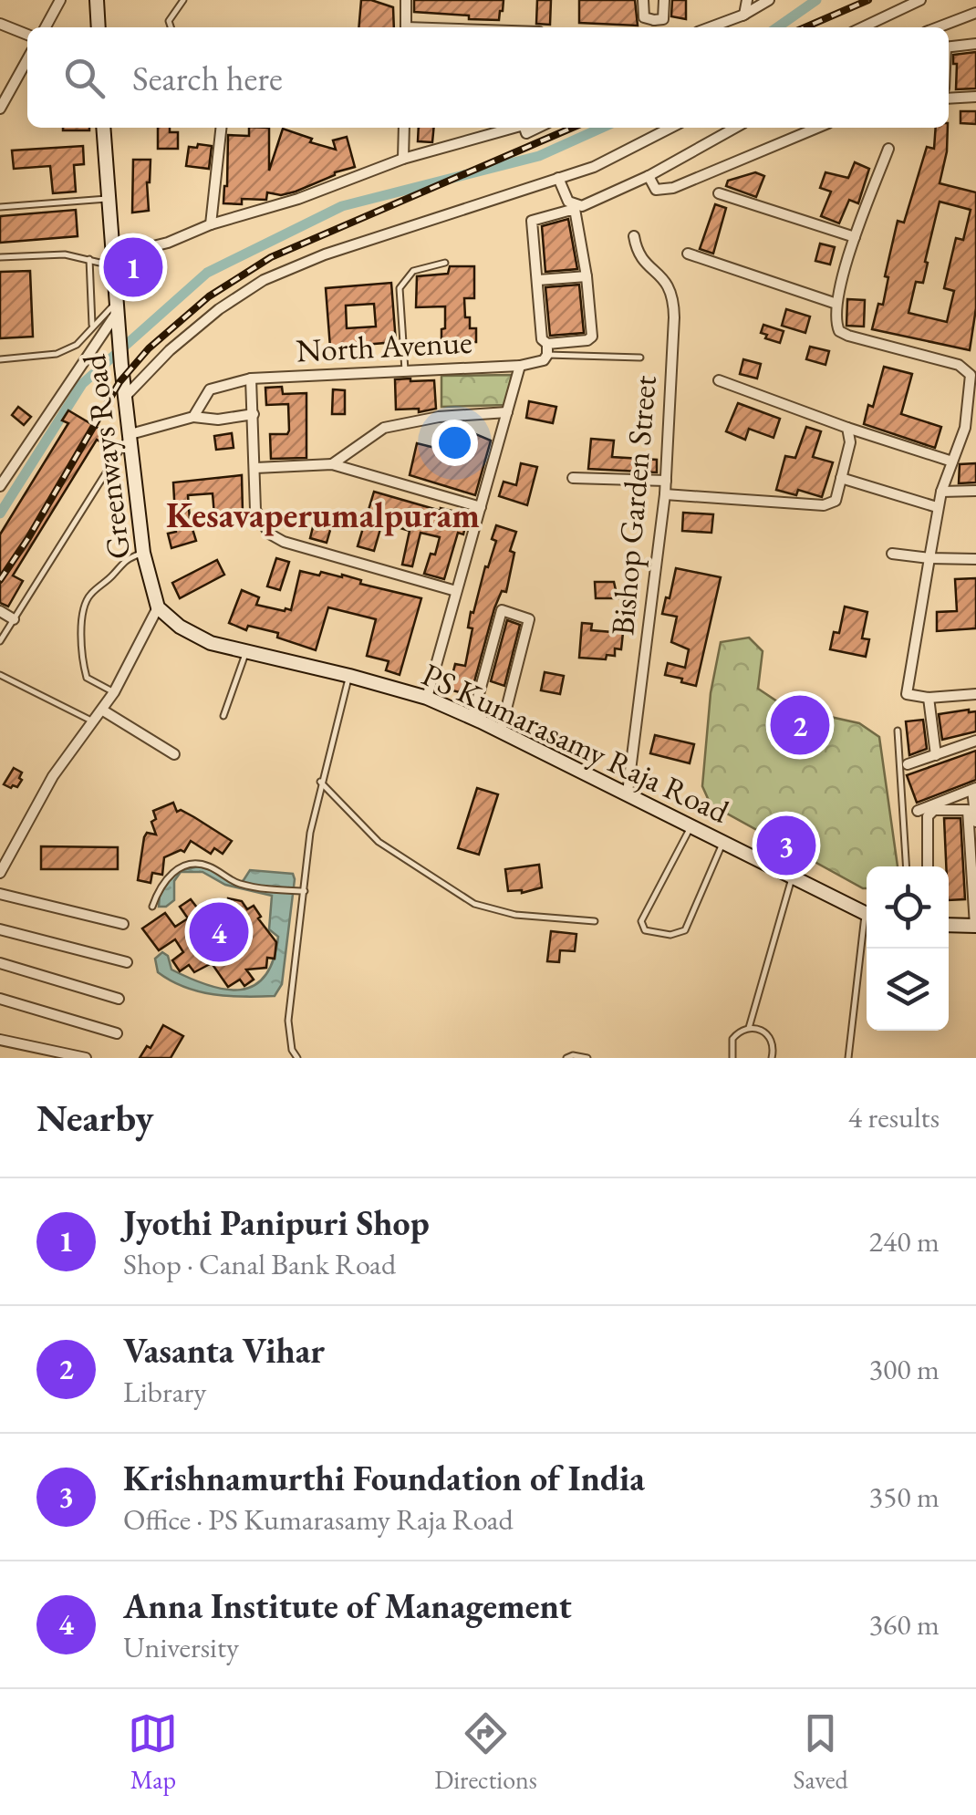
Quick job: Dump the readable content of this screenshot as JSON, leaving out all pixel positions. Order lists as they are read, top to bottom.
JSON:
{
  "streets": {
    "street": [
      "North Avenue",
      "Greenways Road",
      "Bishop Garden Street",
      "PS Kumarasamy Raja Road"
    ]
  },
  "crossings": [
    ["Bishop Garden Street", "PS Kumarasamy Raja Road"]
  ],
  "districts": ["Kesavaperumalpuram"],
  "page": {
    "search": "Search here",
    "pins": [
      "1",
      "2",
      "3",
      "4"
    ],
    "heading": ["Nearby", "4 results"],
    "list": [
      {
        "mark": "1",
        "name": "Jyothi Panipuri Shop",
        "note": "Shop · Canal Bank Road",
        "value": "240 m"
      },
      {
        "mark": "2",
        "name": "Vasanta Vihar",
        "note": "Library",
        "value": "300 m"
      },
      {
        "mark": "3",
        "name": "Krishnamurthi Foundation of India",
        "note": "Office · PS Kumarasamy Raja Road",
        "value": "350 m"
      },
      {
        "mark": "4",
        "name": "Anna Institute of Management",
        "note": "University",
        "value": "360 m"
      }
    ],
    "nav": ["Map", "Directions", "Saved"]
  }
}
